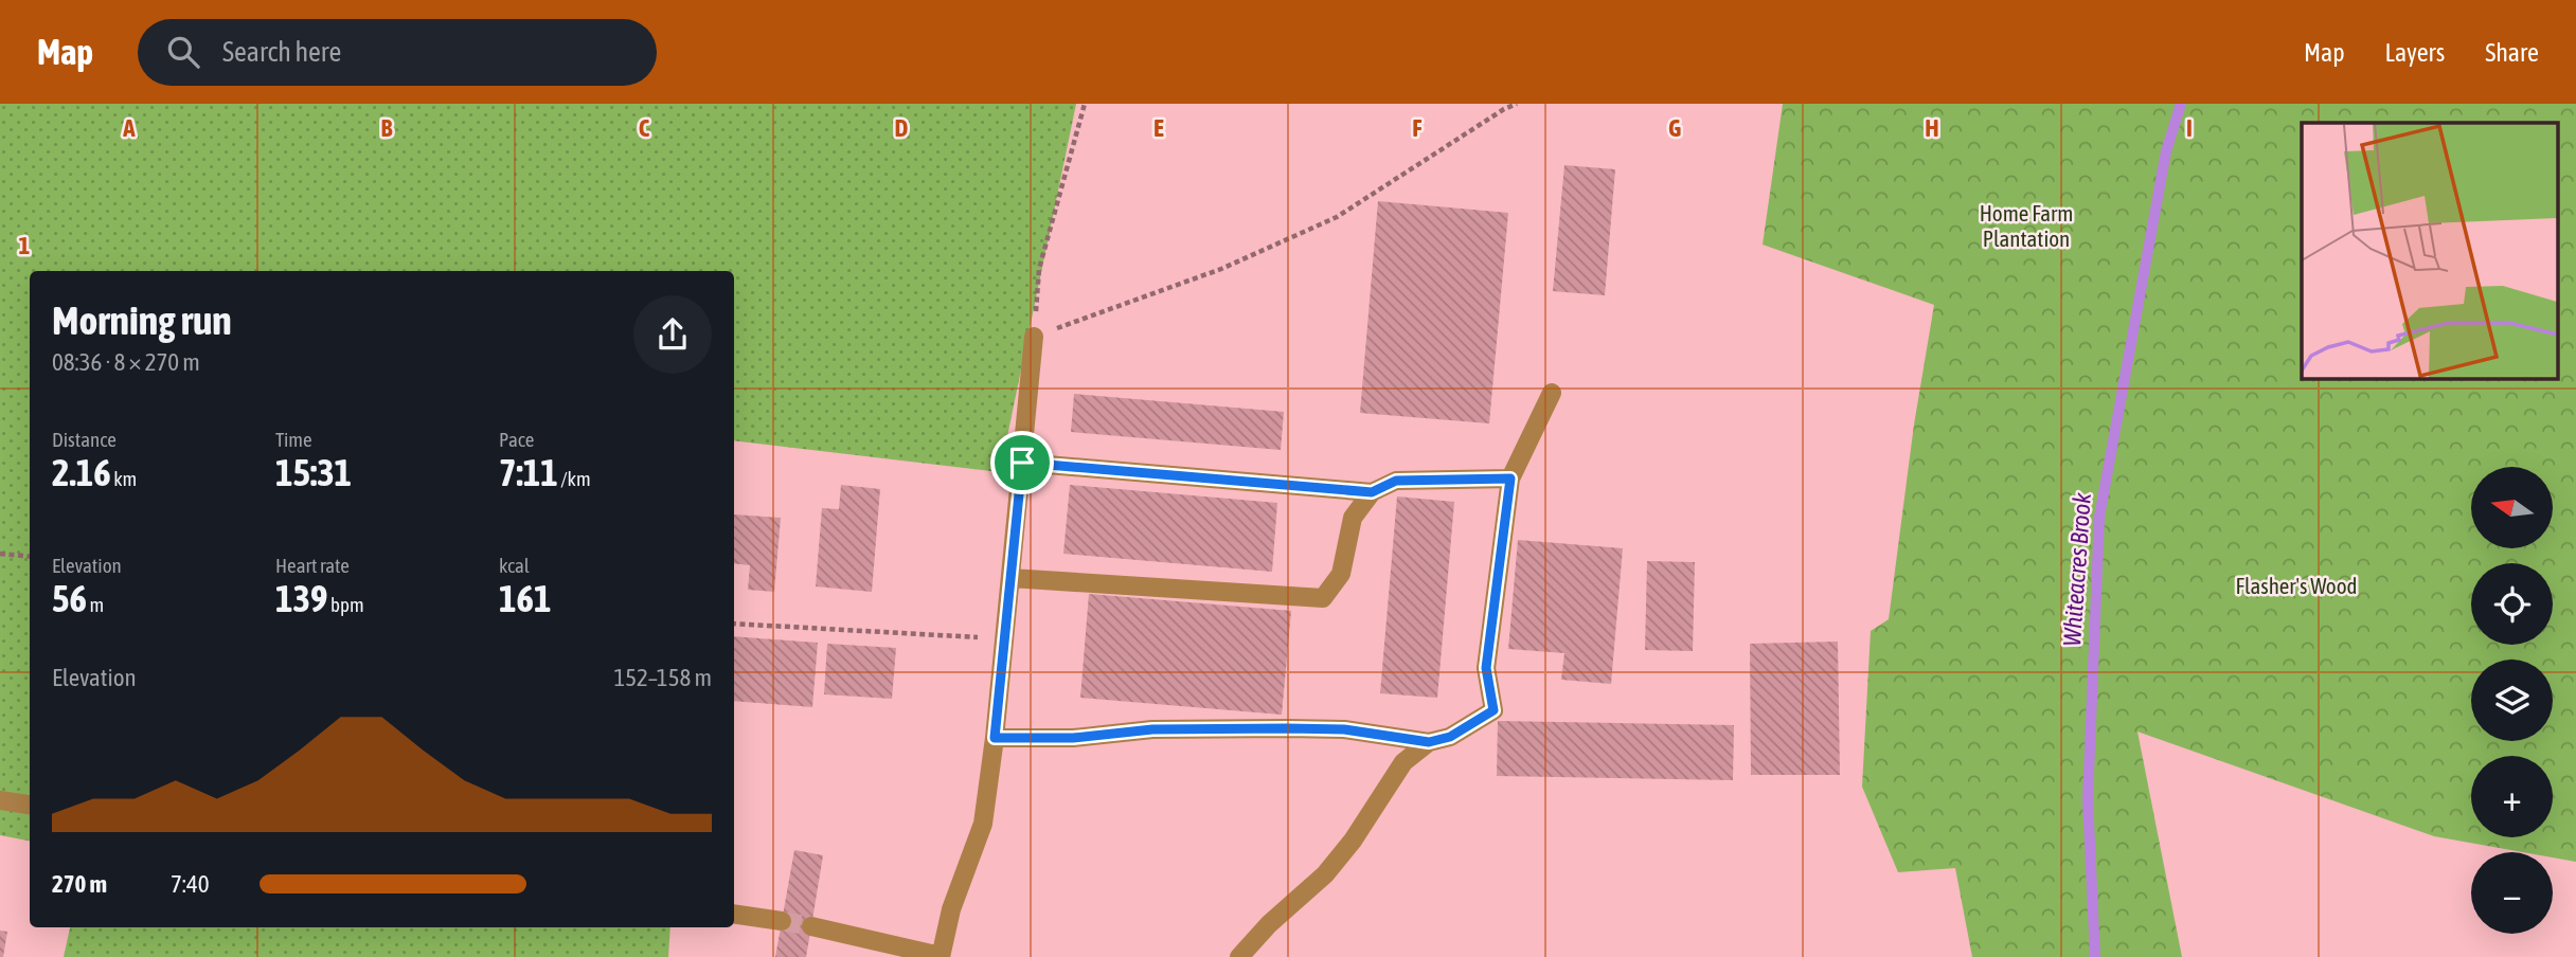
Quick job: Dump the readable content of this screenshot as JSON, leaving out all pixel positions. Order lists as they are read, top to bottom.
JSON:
{
  "water": ["Whiteacres Brook"],
  "parks": ["Home Farm Plantation", "Flasher's Wood"],
  "north": "left",
  "page": {
    "header": "Map",
    "search": "Search here",
    "nav": ["Map", "Layers", "Share"],
    "heading": ["Morning run", "08:36 · 8 × 270 m"],
    "stats": [
      ["Distance", "2.16 km"],
      ["Time", "15:31"],
      ["Pace", "7:11 /km"],
      ["Elevation", "56 m"],
      ["Heart rate", "139 bpm"],
      ["kcal", "161"]
    ],
    "map_buttons": ["+", "−"],
    "chart": ["Elevation", "152–158 m"],
    "list": [
      {
        "name": "270 m",
        "note": "7:40"
      }
    ]
  },
  "grid": {
    "columns": [
      "A",
      "B",
      "C",
      "D",
      "E",
      "F",
      "G",
      "H",
      "I"
    ],
    "rows": ["1"]
  }
}
